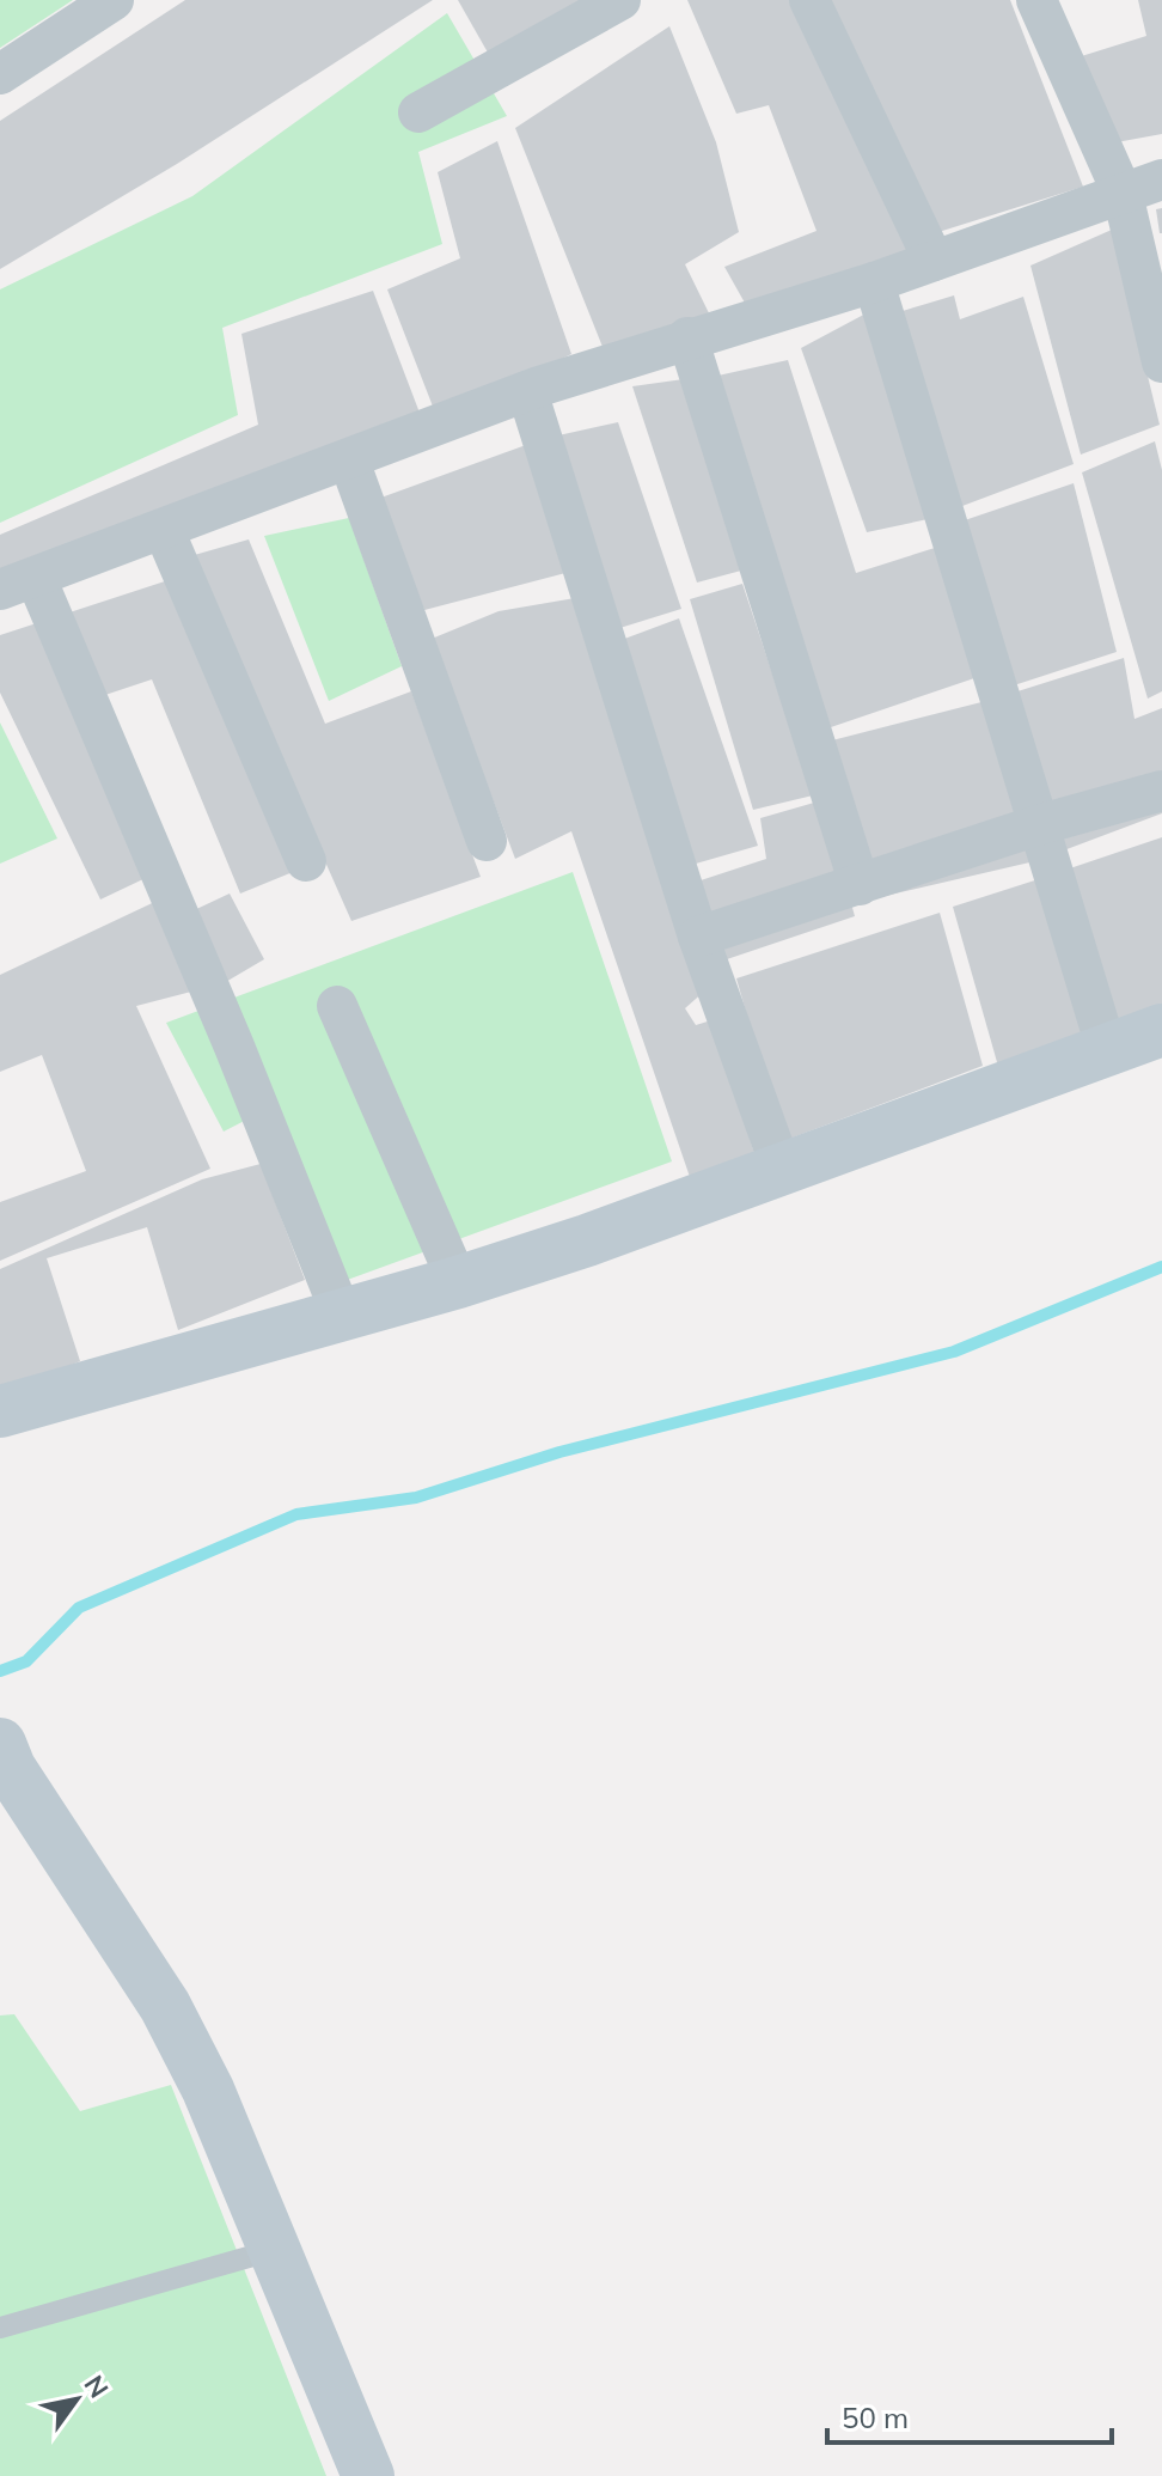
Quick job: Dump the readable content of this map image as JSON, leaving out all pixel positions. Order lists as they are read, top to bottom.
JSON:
{
  "scale_bar": "50 m",
  "north": "top right"
}
